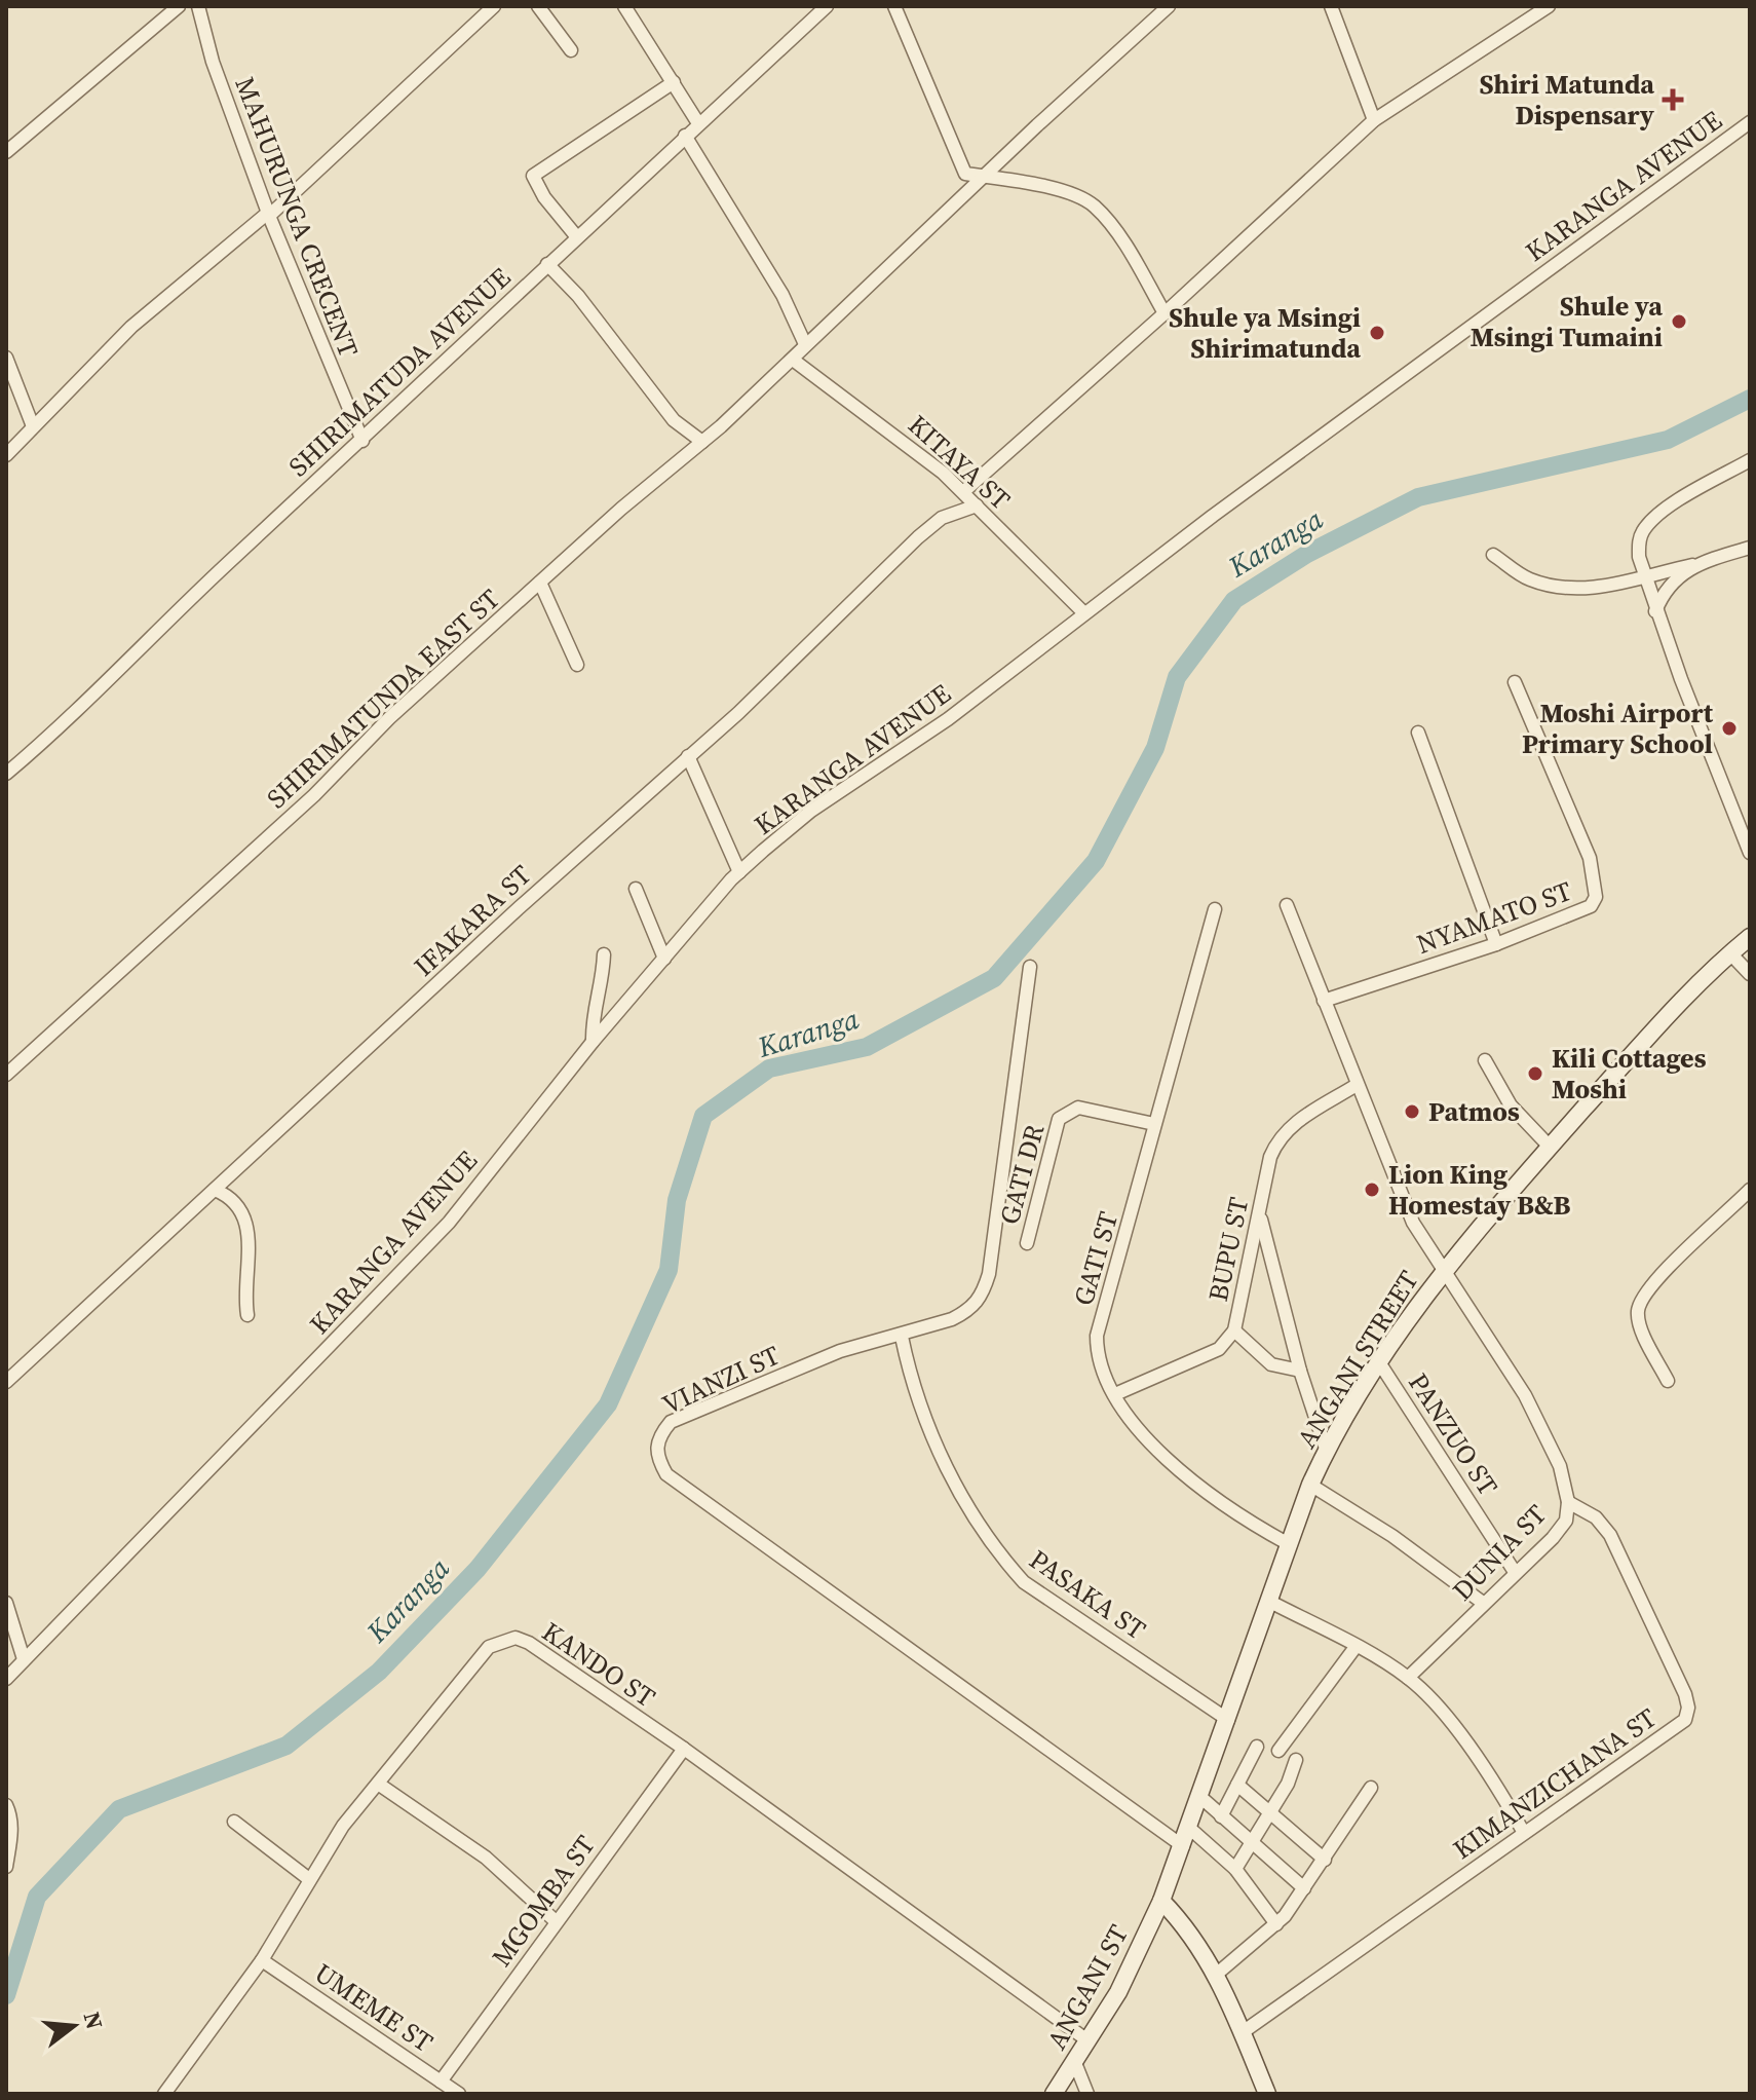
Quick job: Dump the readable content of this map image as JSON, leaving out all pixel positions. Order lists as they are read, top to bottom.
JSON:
{
  "streets": {
    "street": [
      "KARANGA AVENUE",
      "MAHURUNGA CRECENT",
      "SHIRIMATUDA AVENUE",
      "KITAYA ST",
      "SHIRIMATUNDA EAST ST",
      "NYAMATO ST",
      "IFAKARA ST",
      "GATI DR",
      "BUPU ST",
      "GATI ST",
      "ANGANI STREET",
      "VIANZI ST",
      "PANZUO ST",
      "DUNIA ST",
      "PASAKA ST",
      "KANDO ST",
      "KIMANZICHANA ST",
      "MGOMBA ST",
      "ANGANI ST",
      "UMEME ST"
    ]
  },
  "crossings": [
    ["KARANGA AVENUE", "KITAYA ST"],
    ["MAHURUNGA CRECENT", "SHIRIMATUDA AVENUE"],
    ["KITAYA ST", "SHIRIMATUNDA EAST ST"],
    ["KITAYA ST", "IFAKARA ST"],
    ["GATI DR", "GATI ST"],
    ["BUPU ST", "GATI ST"],
    ["GATI ST", "ANGANI STREET"],
    ["ANGANI STREET", "VIANZI ST"],
    ["ANGANI STREET", "PANZUO ST"],
    ["ANGANI STREET", "DUNIA ST"],
    ["ANGANI STREET", "PASAKA ST"],
    ["ANGANI STREET", "ANGANI ST"],
    ["VIANZI ST", "PASAKA ST"],
    ["PANZUO ST", "DUNIA ST"],
    ["DUNIA ST", "KIMANZICHANA ST"],
    ["KANDO ST", "MGOMBA ST"],
    ["KANDO ST", "ANGANI ST"],
    ["KANDO ST", "UMEME ST"],
    ["MGOMBA ST", "UMEME ST"]
  ],
  "water": ["Karanga"],
  "places": {
    "health": ["Shiri Matunda Dispensary"],
    "other": [
      "Shule ya Msingi Tumaini",
      "Shule ya Msingi Shirimatunda",
      "Moshi Airport Primary School",
      "Kili Cottages Moshi",
      "Patmos",
      "Lion King Homestay B&B"
    ]
  },
  "north": "right"
}
